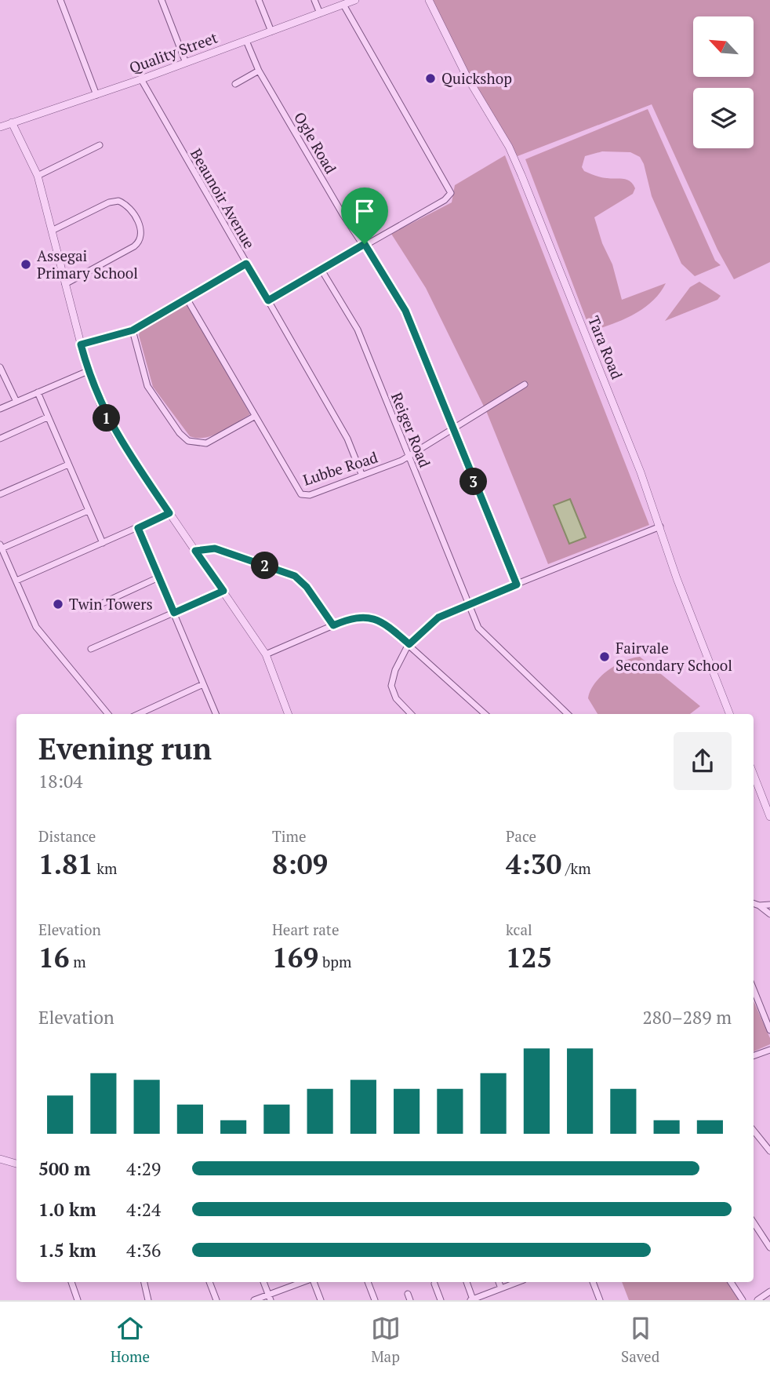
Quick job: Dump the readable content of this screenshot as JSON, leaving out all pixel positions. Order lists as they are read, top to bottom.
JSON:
{
  "streets": {
    "street": [
      "Quality Street",
      "Ogle Road",
      "Beaunoir Avenue",
      "Tara Road",
      "Reiger Road",
      "Lubbe Road"
    ]
  },
  "crossings": [
    ["Quality Street", "Ogle Road"],
    ["Quality Street", "Beaunoir Avenue"],
    ["Ogle Road", "Lubbe Road"],
    ["Beaunoir Avenue", "Lubbe Road"],
    ["Reiger Road", "Lubbe Road"]
  ],
  "places": [
    "Quickshop",
    "Assegai Primary School",
    "Twin Towers",
    "Fairvale Secondary School"
  ],
  "north": "top left",
  "page": {
    "pins": ["1", "3", "2"],
    "heading": ["Evening run", "18:04"],
    "stats": [
      ["Distance", "1.81 km"],
      ["Time", "8:09"],
      ["Pace", "4:30 /km"],
      ["Elevation", "16 m"],
      ["Heart rate", "169 bpm"],
      ["kcal", "125"]
    ],
    "chart": ["Elevation", "280–289 m"],
    "list": [
      {
        "name": "500 m",
        "note": "4:29"
      },
      {
        "name": "1.0 km",
        "note": "4:24"
      },
      {
        "name": "1.5 km",
        "note": "4:36"
      }
    ],
    "tabs": ["Home", "Map", "Saved"]
  }
}
